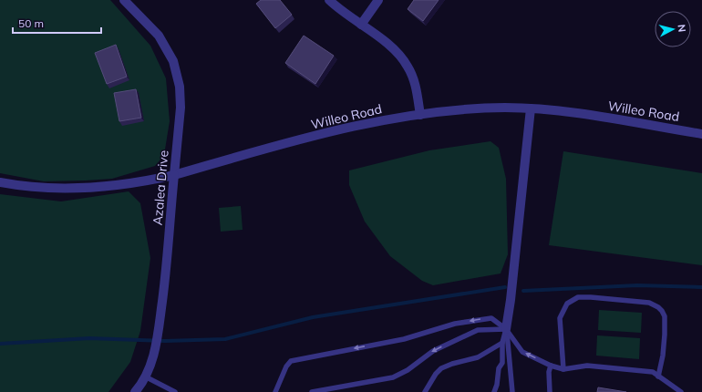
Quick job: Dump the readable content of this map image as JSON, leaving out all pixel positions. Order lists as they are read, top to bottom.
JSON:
{
  "streets": {
    "street": ["Willeo Road", "Azalea Drive"]
  },
  "crossings": [
    ["Willeo Road", "Azalea Drive"]
  ],
  "scale_bar": "50 m",
  "north": "right"
}
